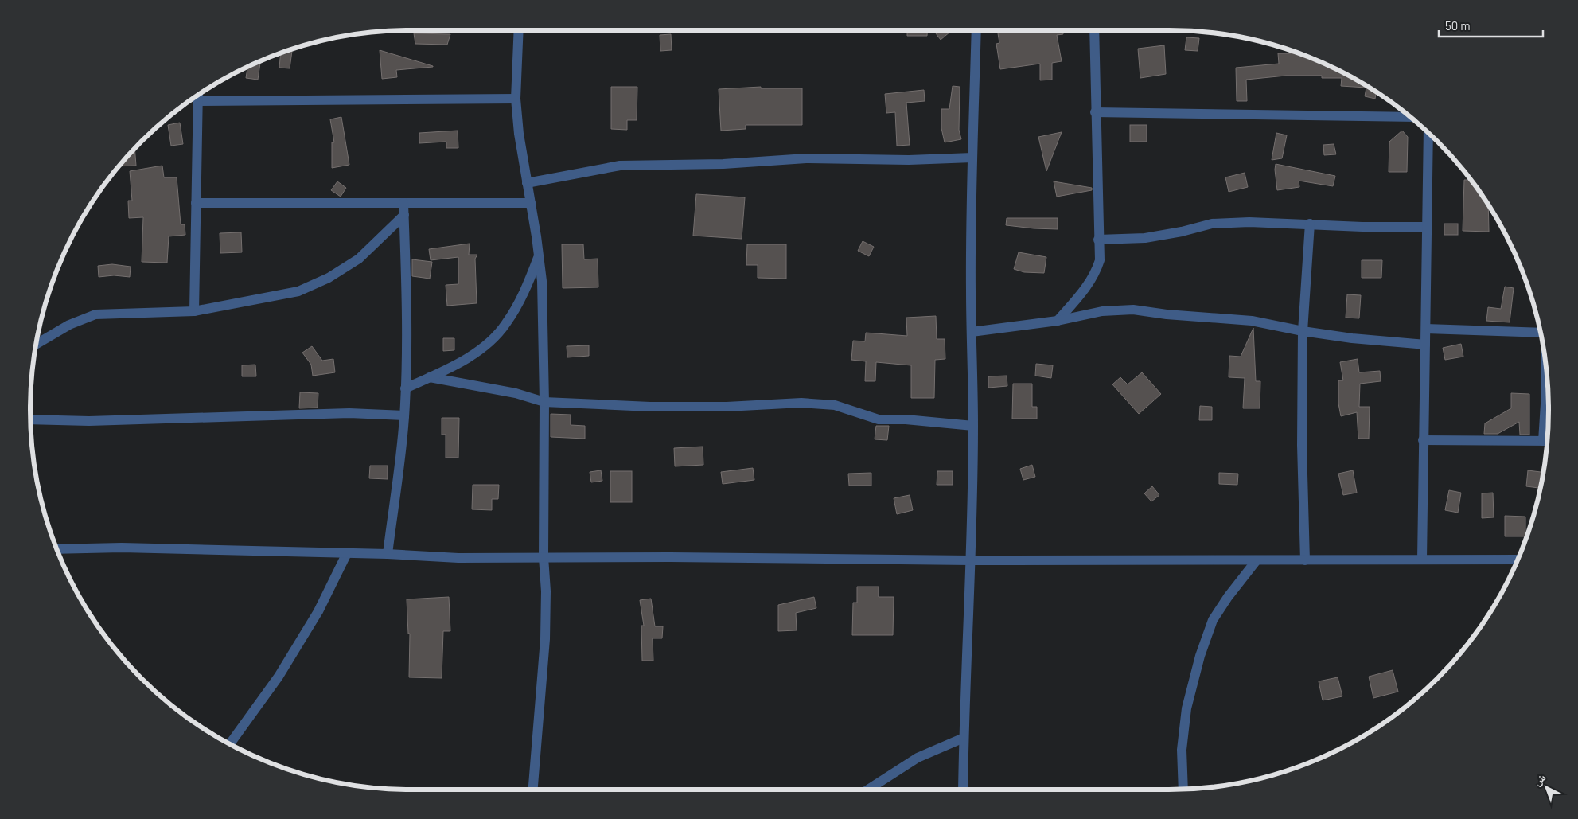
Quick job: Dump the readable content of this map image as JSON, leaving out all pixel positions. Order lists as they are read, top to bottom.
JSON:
{
  "scale_bar": "50 m",
  "north": "top left"
}
